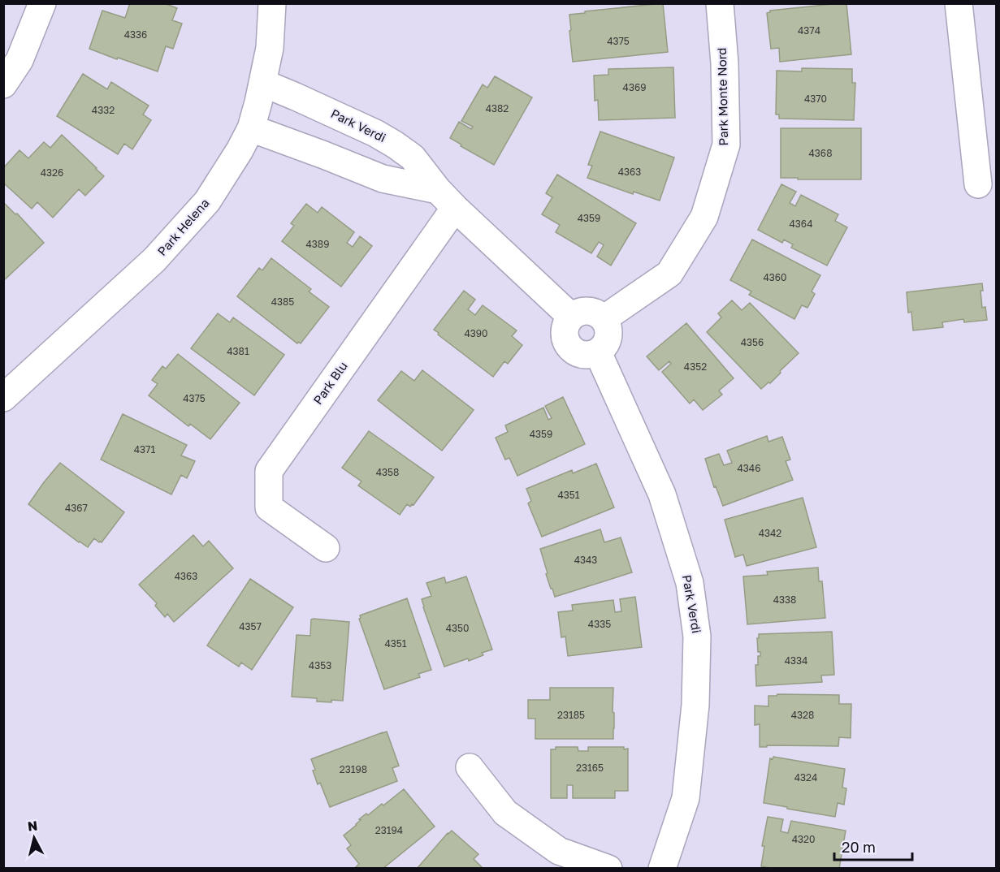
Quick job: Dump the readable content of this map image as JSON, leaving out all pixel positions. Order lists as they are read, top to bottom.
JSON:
{
  "streets": {
    "street": [
      "Park Monte Nord",
      "Park Verdi",
      "Park Helena",
      "Park Blu"
    ]
  },
  "crossings": [
    ["Park Monte Nord", "Park Verdi"],
    ["Park Verdi", "Park Helena"],
    ["Park Verdi", "Park Blu"]
  ],
  "house_numbers": [
    "4374",
    "4336",
    "4375",
    "4369",
    "4370",
    "4382",
    "4332",
    "4368",
    "4363",
    "4326",
    "4359",
    "4364",
    "4389",
    "4360",
    "4385",
    "4390",
    "4356",
    "4381",
    "4352",
    "4375",
    "4359",
    "4371",
    "4346",
    "4358",
    "4351",
    "4367",
    "4342",
    "4343",
    "4363",
    "4338",
    "4335",
    "4357",
    "4350",
    "4351",
    "4334",
    "4353",
    "23185",
    "4328",
    "23165",
    "23198",
    "4324",
    "23194",
    "4320"
  ],
  "scale_bar": "20 m",
  "north": "top"
}
